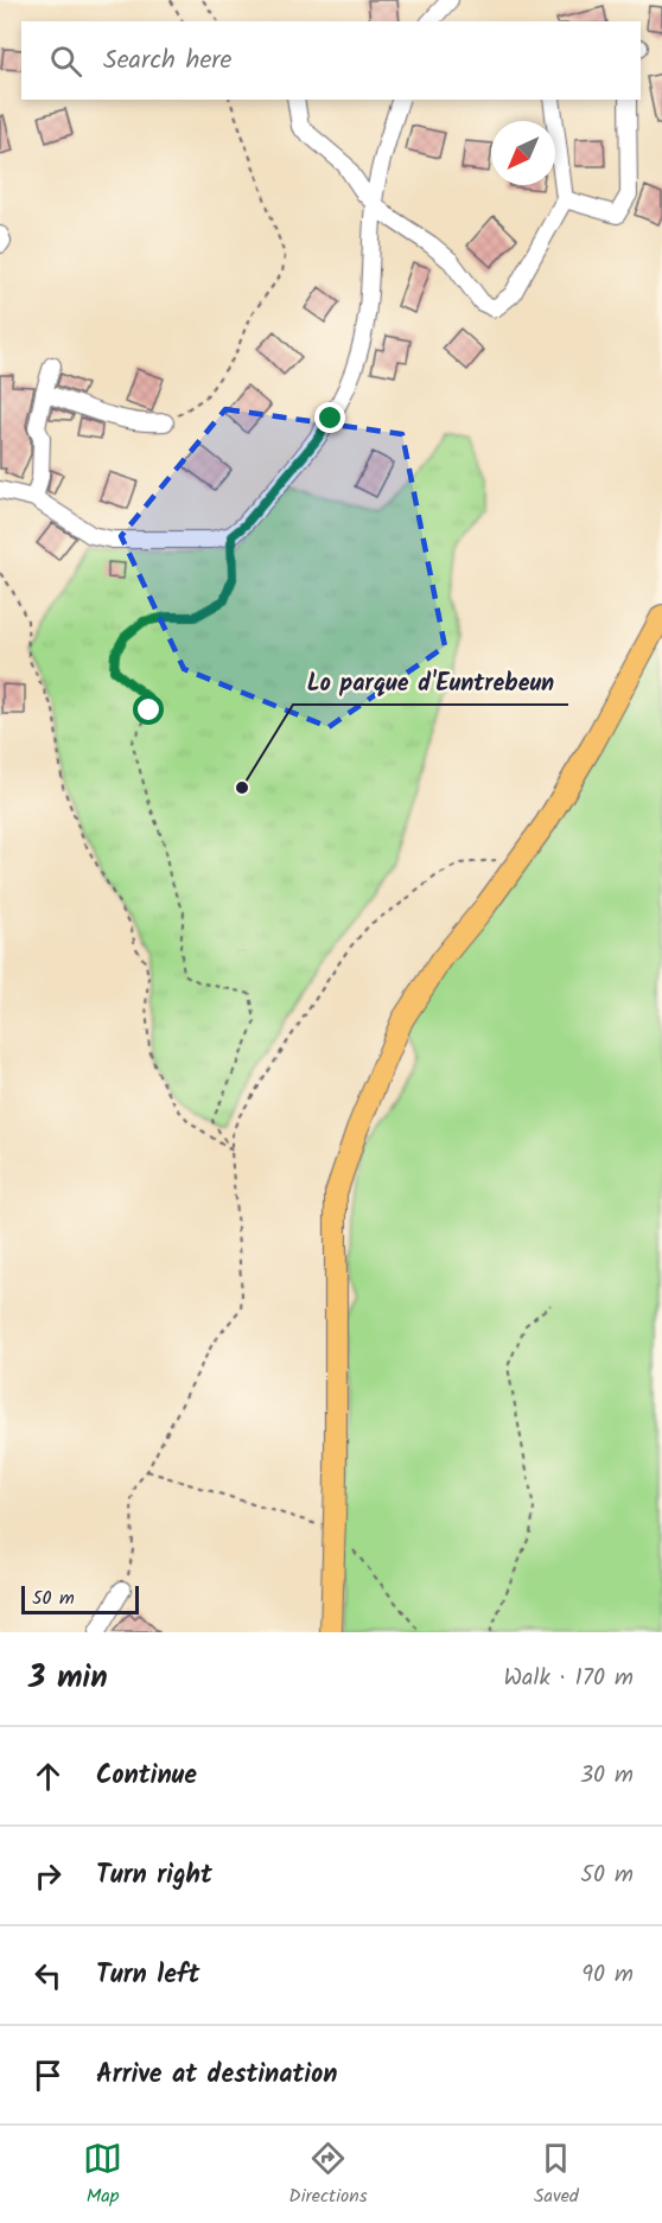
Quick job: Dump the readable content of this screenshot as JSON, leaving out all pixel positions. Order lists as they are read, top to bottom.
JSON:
{
  "places": ["Lo parque d'Euntrebeun"],
  "scale_bar": "50 m",
  "north": "bottom left",
  "page": {
    "search": "Search here",
    "scale": "50 m",
    "heading": ["3 min", "Walk · 170 m"],
    "list": [
      ["Continue", "30 m"],
      ["Turn right", "50 m"],
      ["Turn left", "90 m"],
      "Arrive at destination"
    ],
    "nav": ["Map", "Directions", "Saved"]
  }
}
